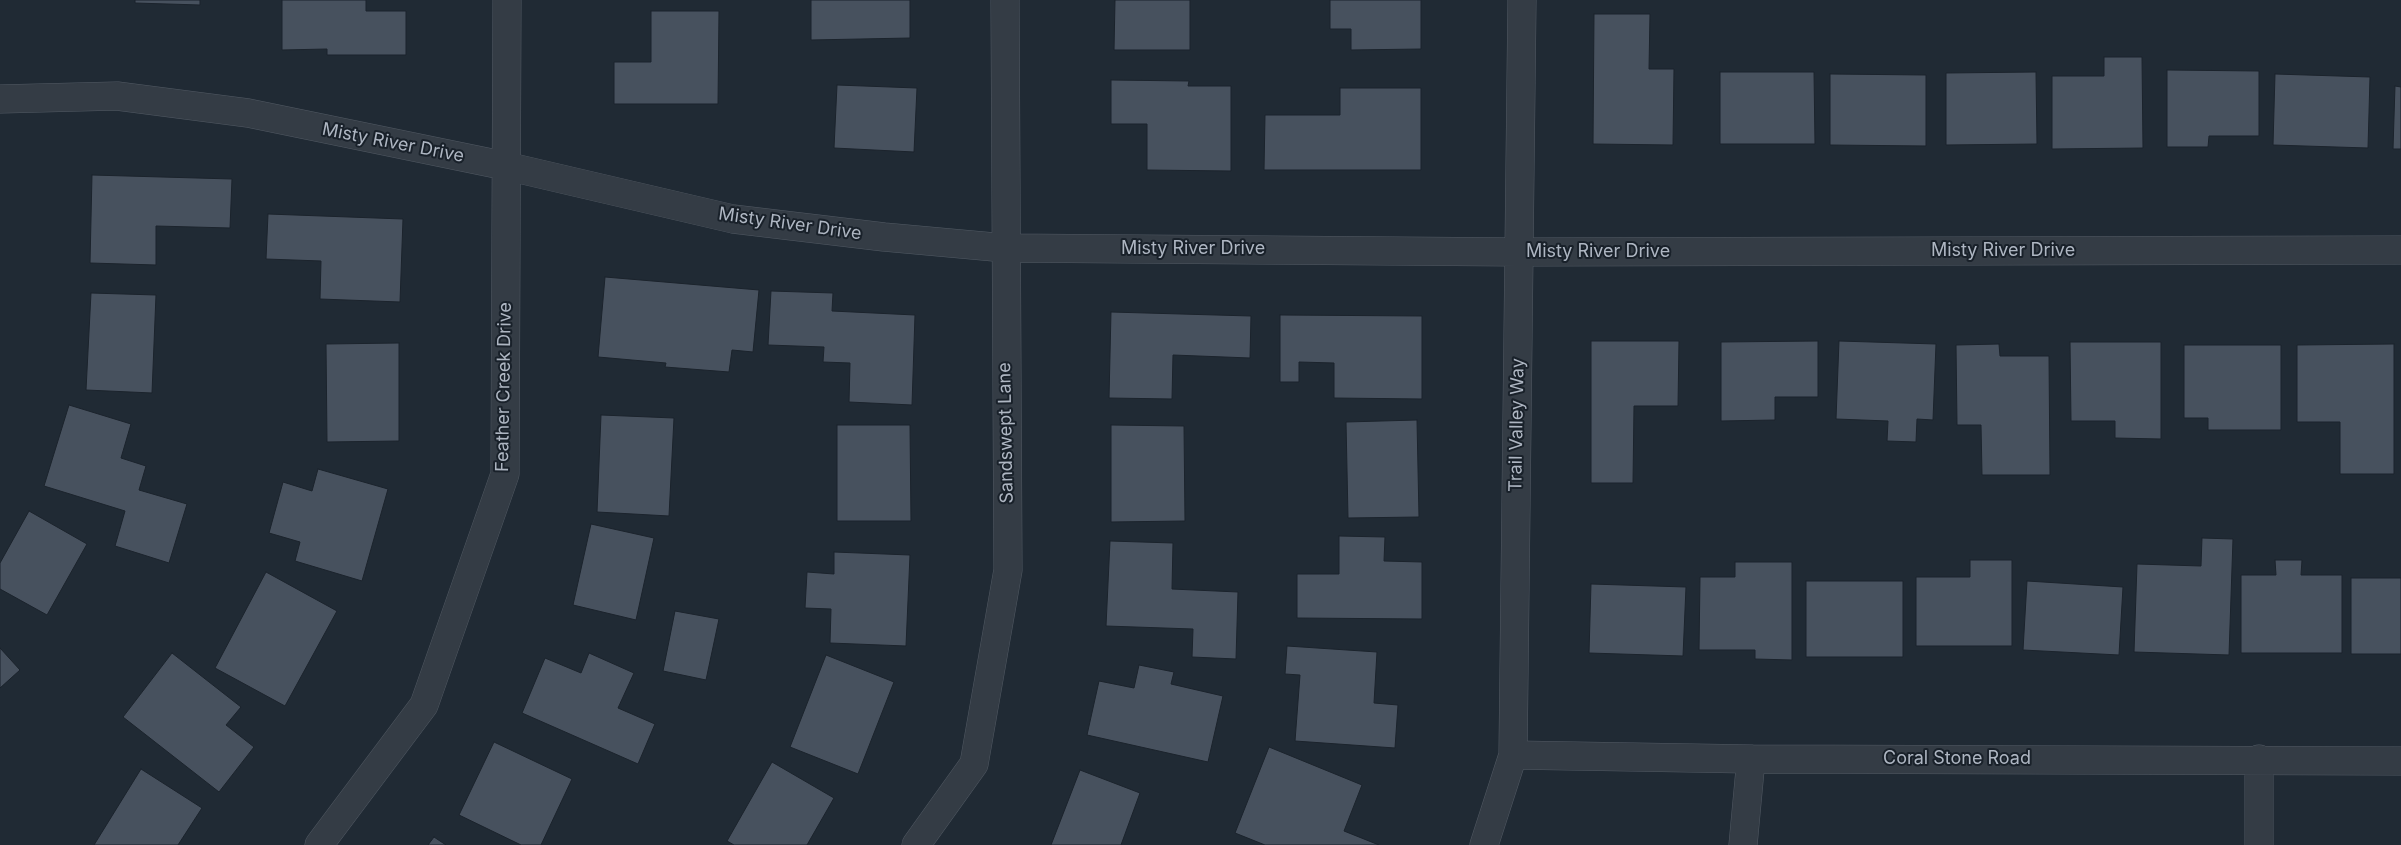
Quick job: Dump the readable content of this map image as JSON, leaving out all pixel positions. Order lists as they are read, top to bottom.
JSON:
{
  "streets": {
    "street": [
      "Misty River Drive",
      "Feather Creek Drive",
      "Trail Valley Way",
      "Sandswept Lane",
      "Coral Stone Road"
    ]
  },
  "crossings": [
    ["Misty River Drive", "Feather Creek Drive"],
    ["Misty River Drive", "Trail Valley Way"],
    ["Misty River Drive", "Sandswept Lane"],
    ["Trail Valley Way", "Coral Stone Road"]
  ]
}
